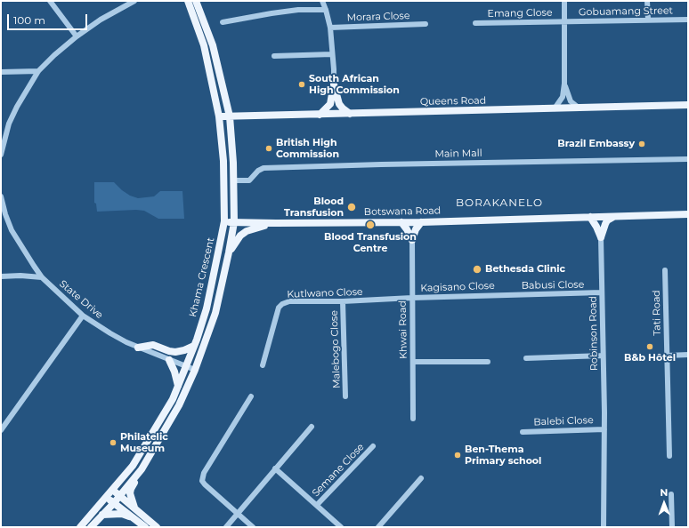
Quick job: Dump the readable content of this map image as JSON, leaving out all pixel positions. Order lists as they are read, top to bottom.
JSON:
{
  "streets": {
    "main road": ["Queens Road", "Botswana Road", "Khama Crescent"],
    "street": [
      "Gobuamang Street",
      "Emang Close",
      "Morara Close",
      "Main Mall",
      "Babusi Close",
      "Kagisano Close",
      "Kutlwano Close",
      "State Drive",
      "Tati Road",
      "Khwai Road",
      "Robinson Road",
      "Malebogo Close",
      "Balebi Close",
      "Semane Close"
    ]
  },
  "crossings": [
    ["Gobuamang Street", "Emang Close"],
    ["Queens Road", "Khama Crescent"],
    ["Main Mall", "Khama Crescent"],
    ["Botswana Road", "Khama Crescent"],
    ["Khama Crescent", "State Drive"],
    ["Babusi Close", "Kagisano Close"],
    ["Babusi Close", "Robinson Road"],
    ["Kagisano Close", "Kutlwano Close"],
    ["Kagisano Close", "Khwai Road"],
    ["Kutlwano Close", "Khwai Road"],
    ["Kutlwano Close", "Malebogo Close"],
    ["Robinson Road", "Balebi Close"]
  ],
  "districts": ["BORAKANELO"],
  "places": [
    "South African High Commission",
    "Brazil Embassy",
    "British High Commission",
    "Blood Transfusion",
    "Blood Transfusion Centre",
    "Bethesda Clinic",
    "B&b Hôtel",
    "Philatelic Museum",
    "Ben-Thema Primary school"
  ],
  "scale_bar": "100 m",
  "north": "top"
}
